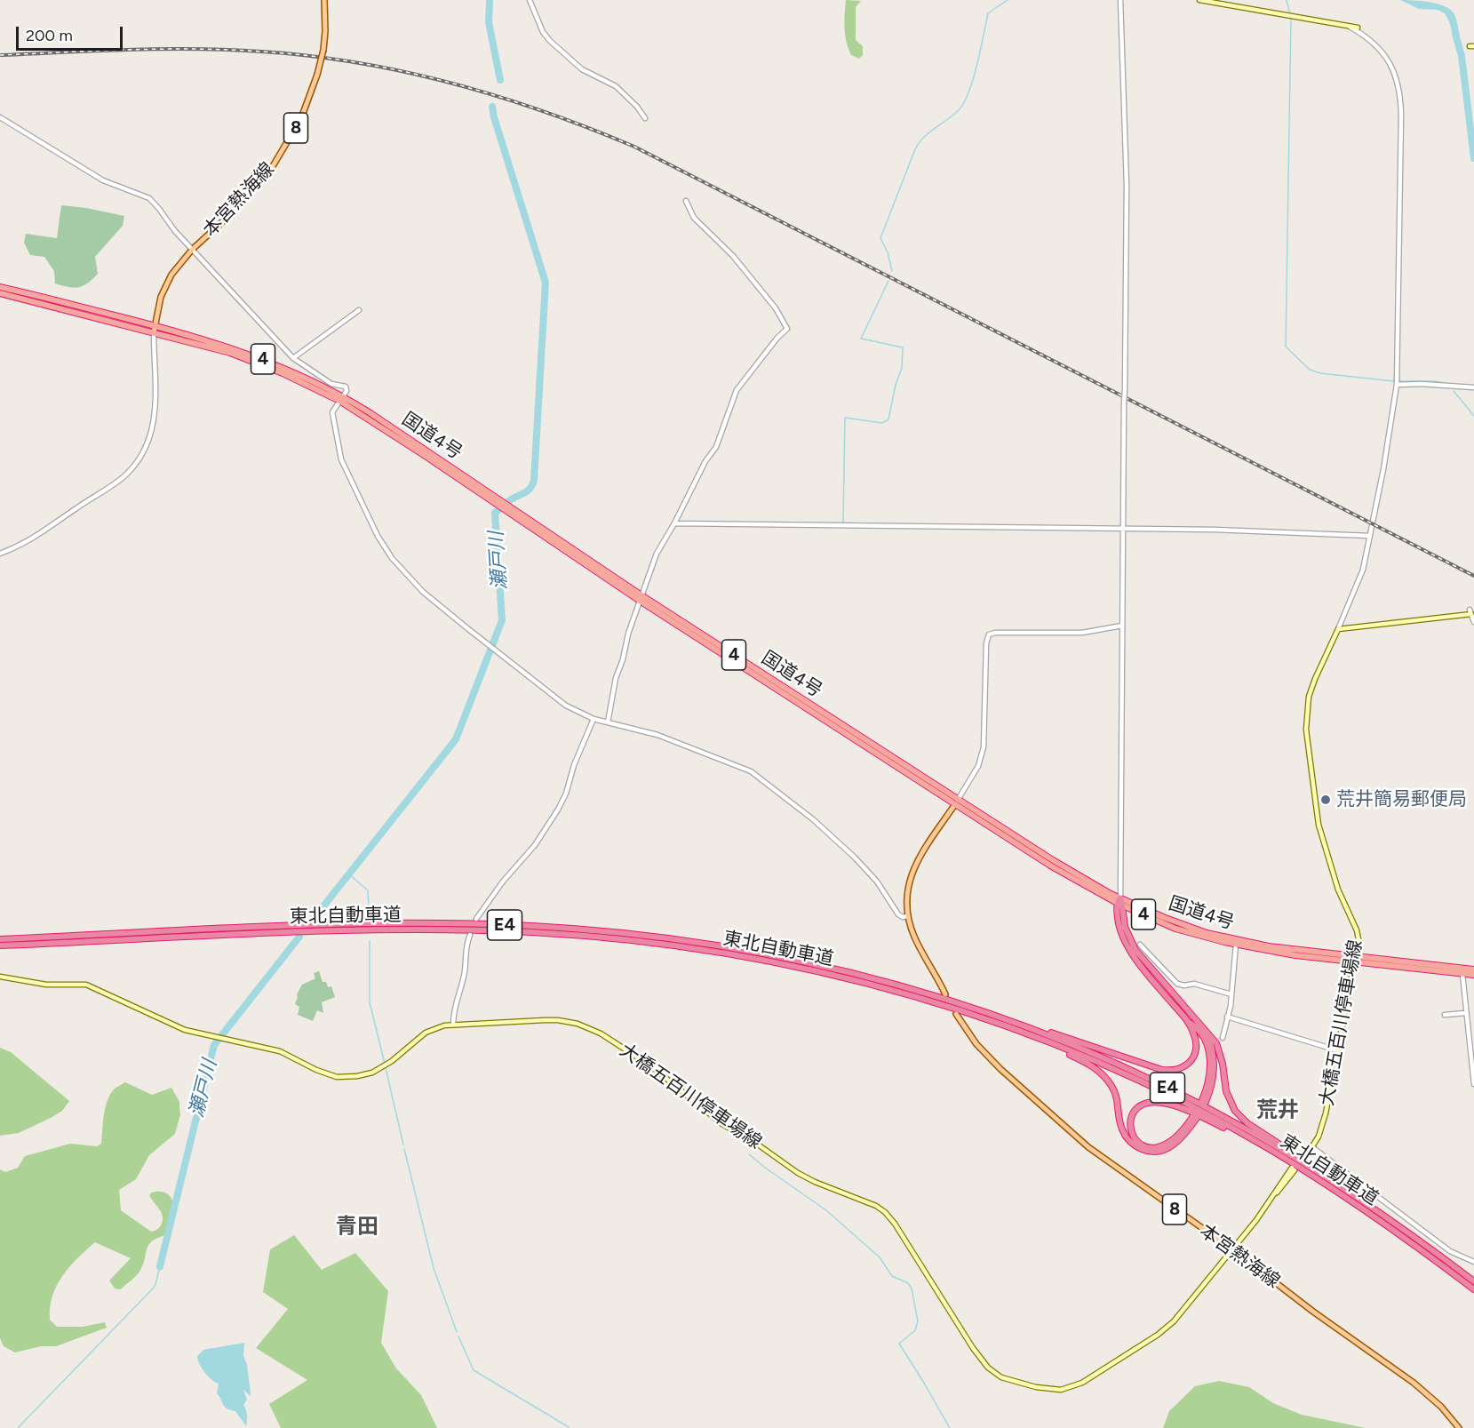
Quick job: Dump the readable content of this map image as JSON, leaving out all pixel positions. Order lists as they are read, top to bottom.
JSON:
{
  "streets": {
    "highway": [
      "4",
      "国道4号",
      "東北自動車道",
      "E4"
    ],
    "main road": ["8", "本宮熱海線", "大橋五百川停車場線"]
  },
  "crossings": [
    ["本宮熱海線", "国道4号"],
    ["本宮熱海線", "大橋五百川停車場線"],
    ["国道4号", "大橋五百川停車場線"]
  ],
  "districts": ["荒井", "青田"],
  "water": ["瀬戸川"],
  "places": ["荒井簡易郵便局"],
  "scale_bar": "200 m"
}
